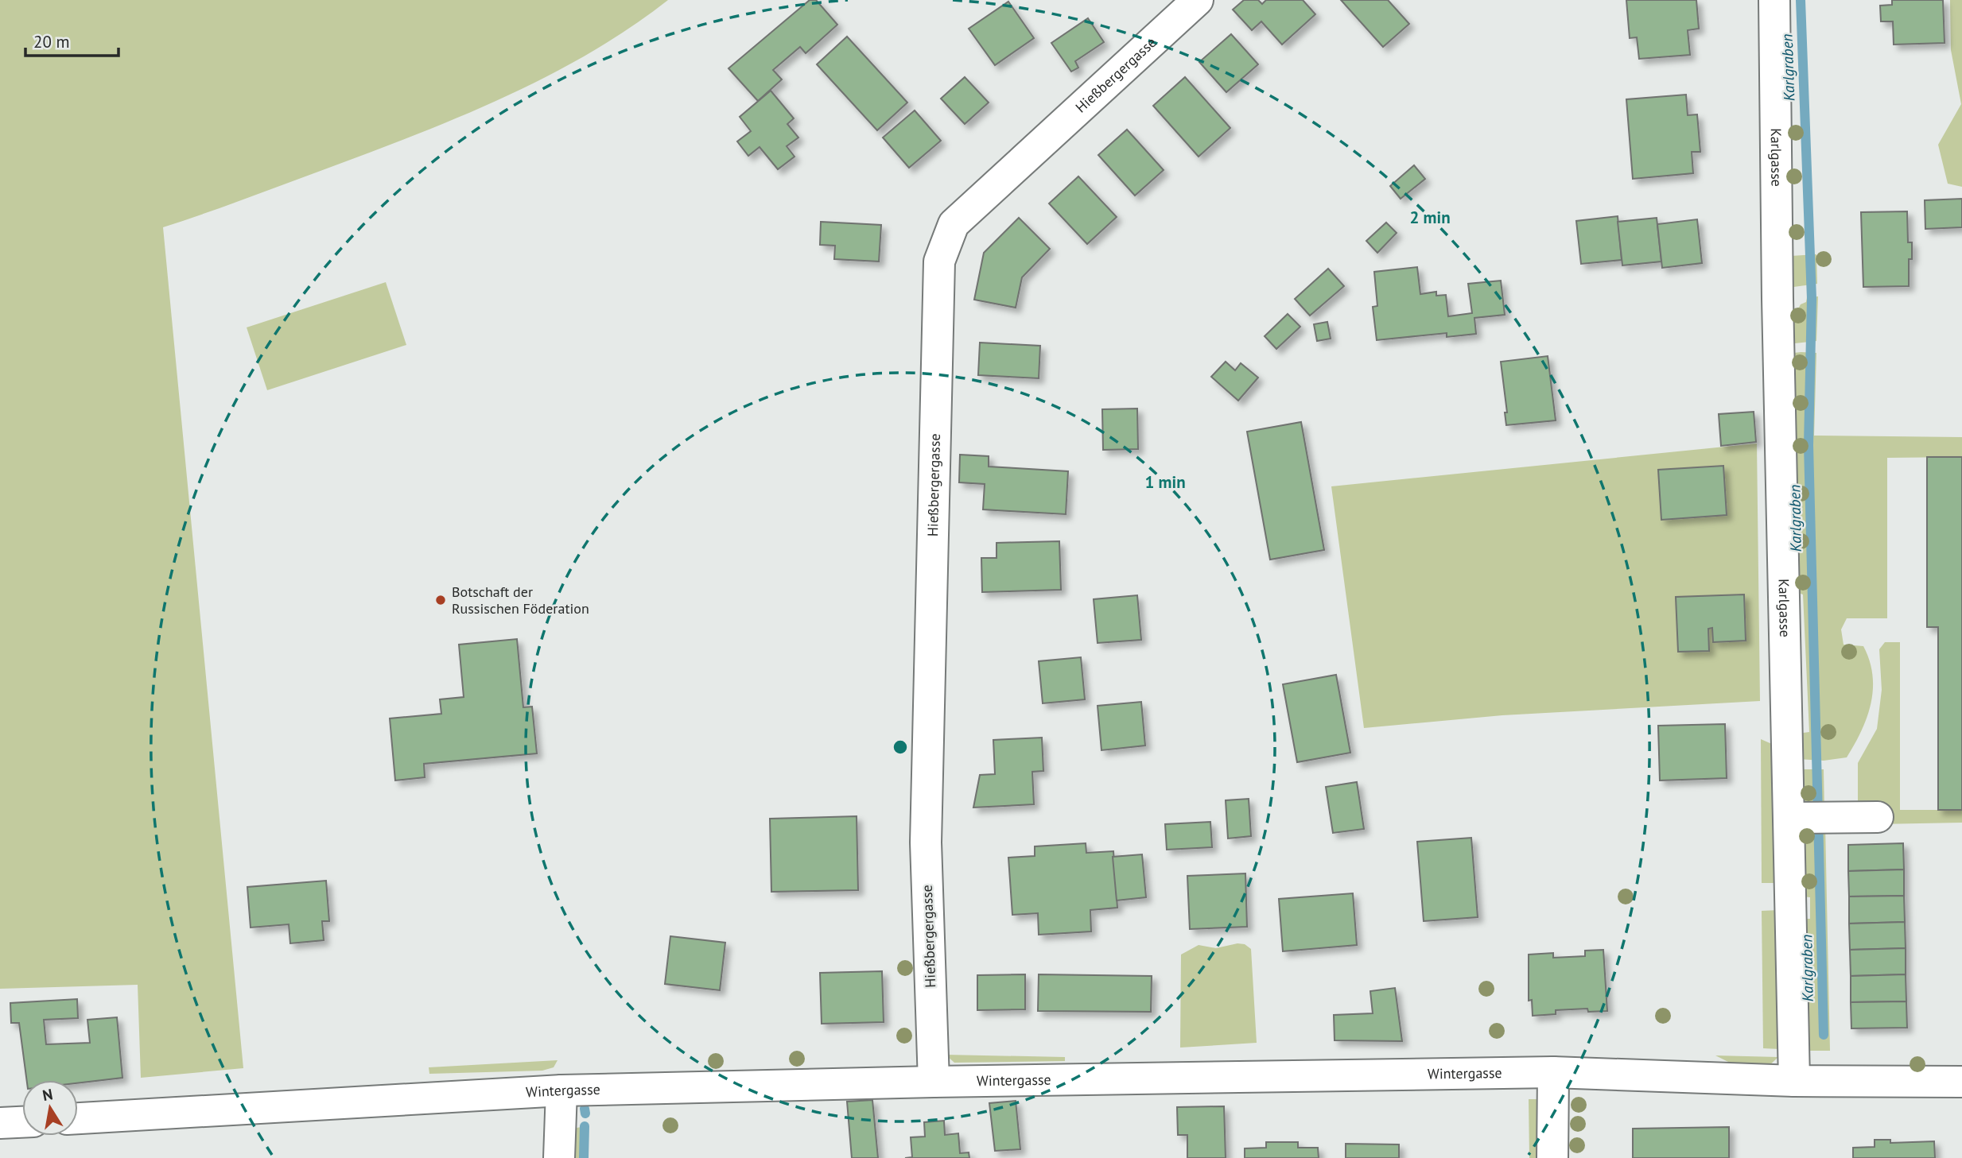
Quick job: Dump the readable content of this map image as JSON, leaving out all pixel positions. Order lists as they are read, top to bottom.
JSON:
{
  "streets": {
    "street": ["Hießbergergasse", "Karlgasse", "Wintergasse"]
  },
  "crossings": [
    ["Hießbergergasse", "Wintergasse"],
    ["Karlgasse", "Wintergasse"]
  ],
  "water": ["Karlgraben"],
  "places": ["Botschaft der Russischen Föderation"],
  "scale_bar": "20 m",
  "north": "top",
  "rings": ["2 min", "1 min"]
}
